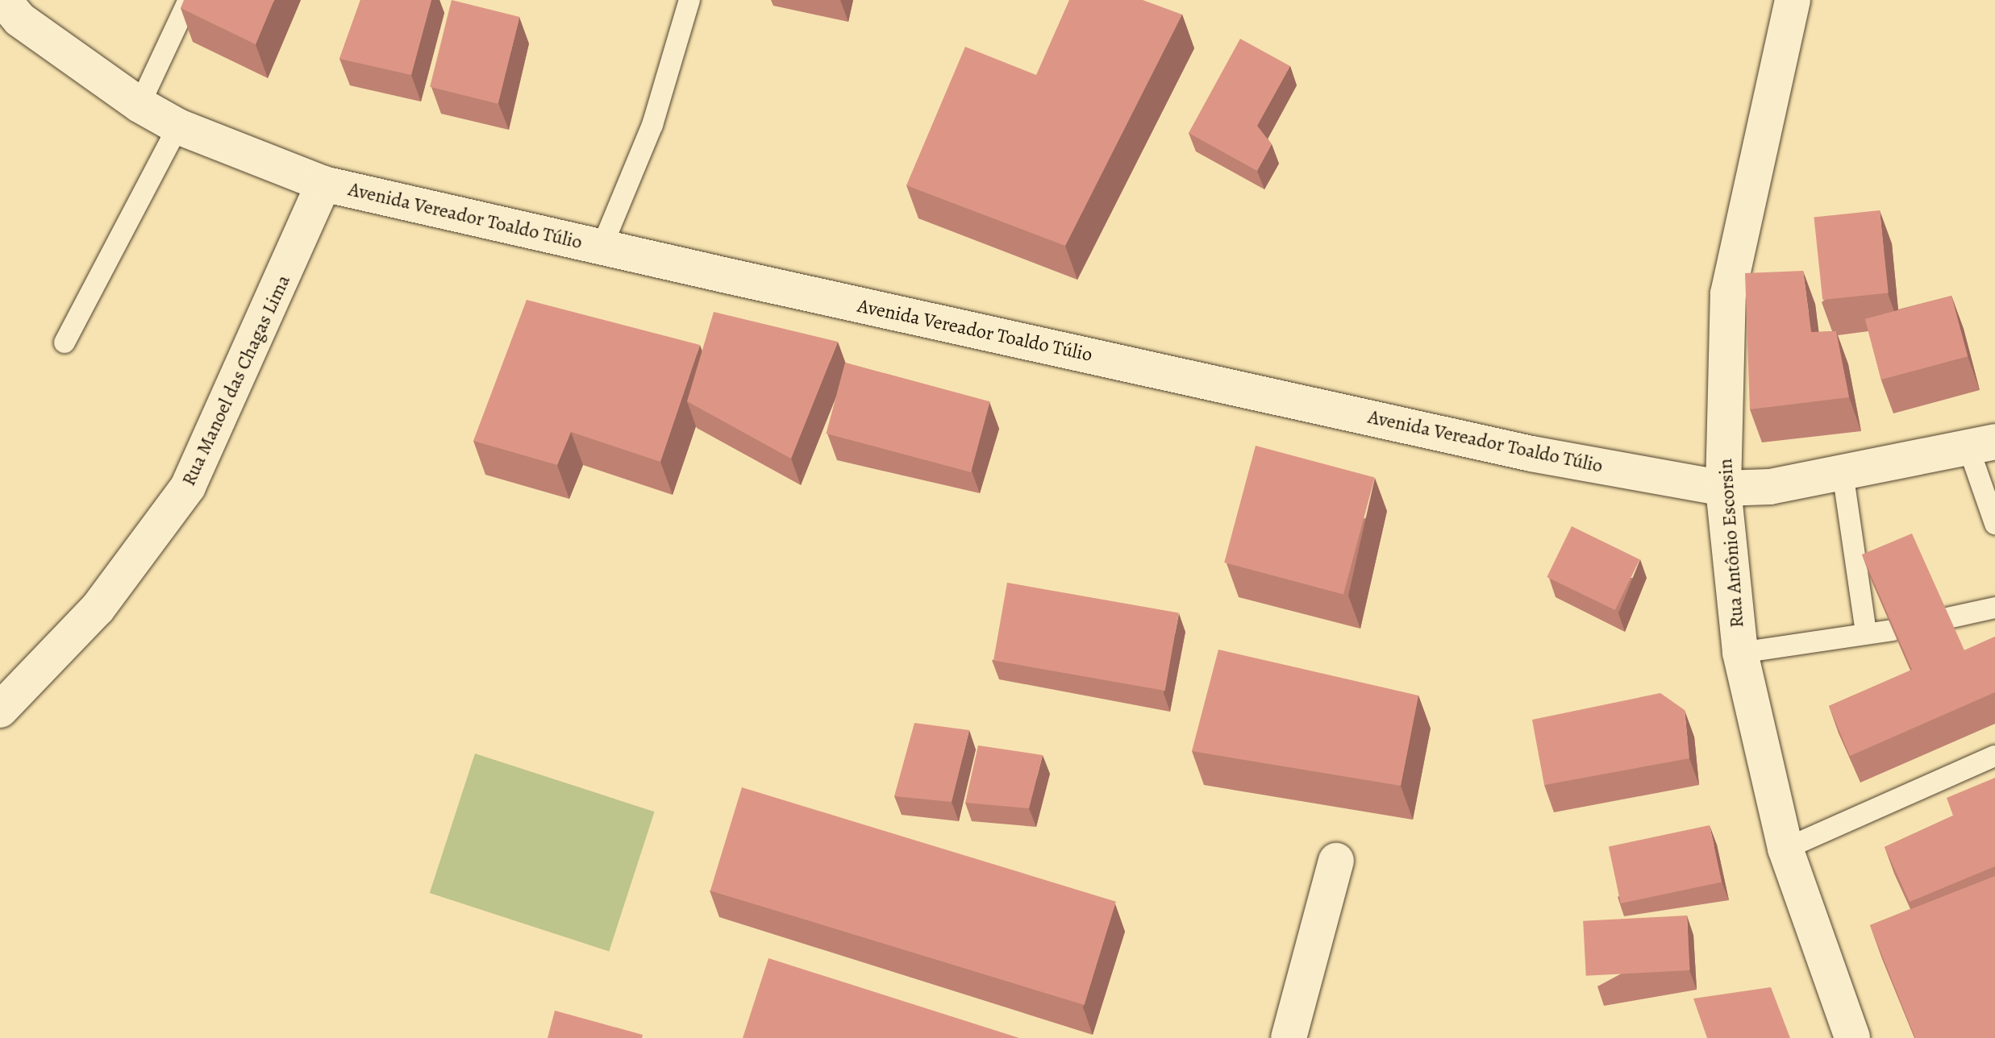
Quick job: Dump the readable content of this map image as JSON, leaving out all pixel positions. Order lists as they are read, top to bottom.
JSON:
{
  "streets": {
    "main road": ["Avenida Vereador Toaldo Túlio", "Rua Manoel das Chagas Lima", "Rua Antônio Escorsin"]
  },
  "crossings": [
    ["Avenida Vereador Toaldo Túlio", "Rua Manoel das Chagas Lima"],
    ["Avenida Vereador Toaldo Túlio", "Rua Antônio Escorsin"]
  ]
}
